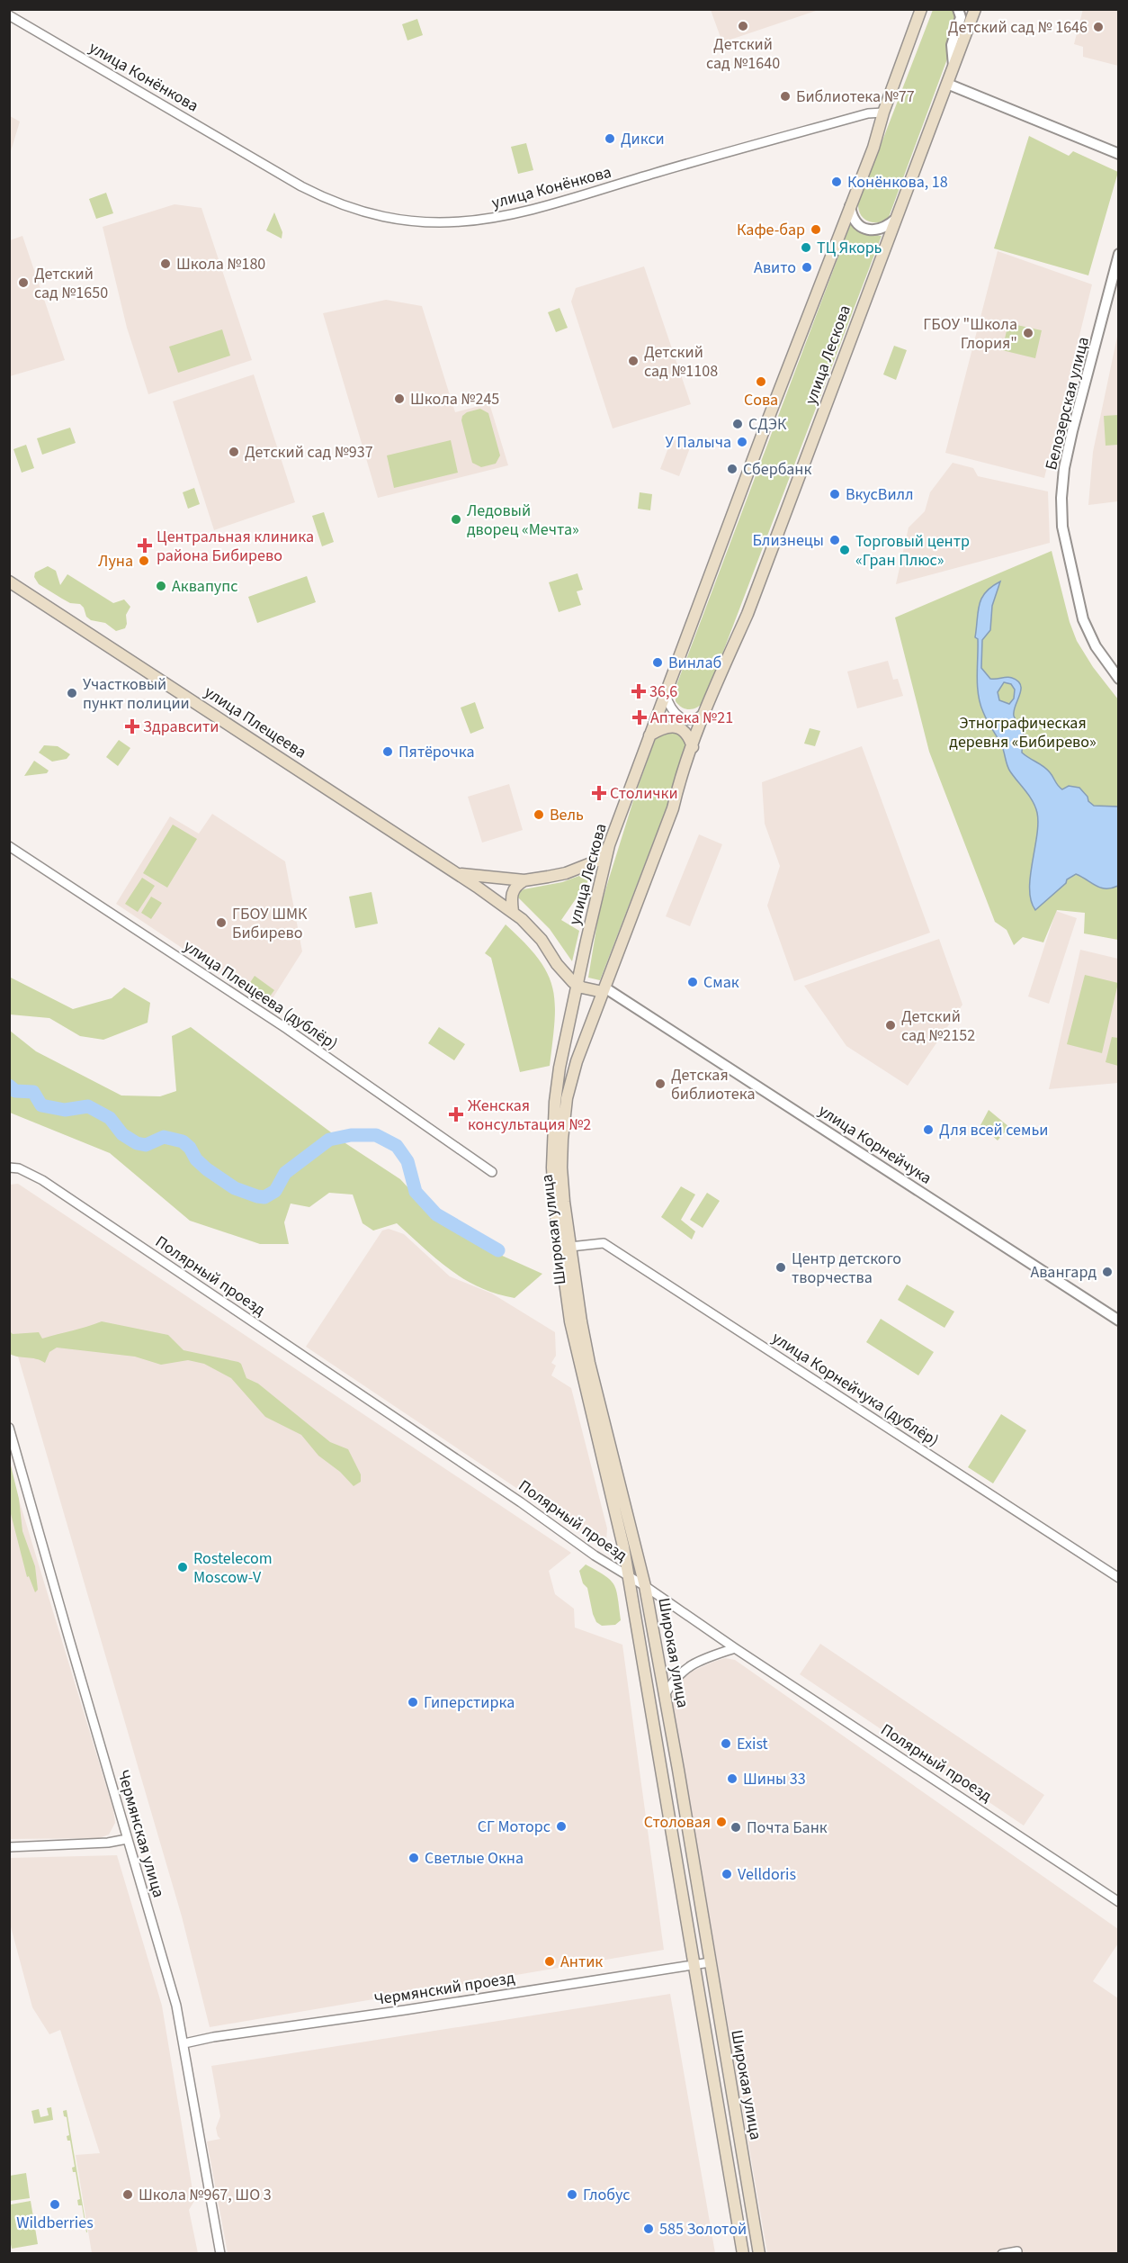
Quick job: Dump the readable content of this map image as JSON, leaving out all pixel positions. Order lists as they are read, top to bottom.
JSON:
{
  "streets": {
    "main road": ["улица Лескова", "улица Плещеева", "Широкая улица"],
    "street": [
      "улица Конёнкова",
      "Белозерская улица",
      "улица Плещеева (дублёр)",
      "улица Корнейчука",
      "Полярный проезд",
      "улица Корнейчука (дублёр)",
      "Чермянская улица",
      "Чермянский проезд"
    ]
  },
  "crossings": [
    ["улица Конёнкова", "улица Лескова"],
    ["улица Лескова", "улица Плещеева"],
    ["улица Лескова", "улица Корнейчука"],
    ["улица Лескова", "Широкая улица"],
    ["Широкая улица", "Полярный проезд"],
    ["Широкая улица", "улица Корнейчука (дублёр)"],
    ["Широкая улица", "Чермянский проезд"],
    ["Чермянская улица", "Чермянский проезд"]
  ],
  "parks": ["Этнографическая деревня «Бибирево»"],
  "places": {
    "other": [
      "Детский сад №1640",
      "Детский сад № 1646",
      "Библиотека №77",
      "Дикси",
      "Конёнкова, 18",
      "Кафе-бар",
      "ТЦ Якорь",
      "Школа №180",
      "Авито",
      "Детский сад №1650",
      "ГБОУ \"Школа Глория\"",
      "Детский сад №1108",
      "Сова",
      "Школа №245",
      "СДЭК",
      "У Палыча",
      "Детский сад №937",
      "Сбербанк",
      "ВкусВилл",
      "Ледовый дворец «Мечта»",
      "Близнецы",
      "Торговый центр «Гран Плюс»",
      "Луна",
      "Аквапупс",
      "Винлаб",
      "Участковый пункт полиции",
      "Пятёрочка",
      "Вель",
      "ГБОУ ШМК Бибирево",
      "Смак",
      "Детский сад №2152",
      "Детская библиотека",
      "Для всей семьи",
      "Центр детского творчества",
      "Авангард",
      "Rostelecom Moscow-V",
      "Гиперстирка",
      "Exist",
      "Шины 33",
      "Столовая",
      "СГ Моторс",
      "Почта Банк",
      "Светлые Окна",
      "Velldoris",
      "Антик",
      "Школа №967, ШО 3",
      "Глобус",
      "Wildberries",
      "585 Золотой"
    ],
    "health": [
      "Центральная клиника района Бибирево",
      "36,6",
      "Аптека №21",
      "Здравсити",
      "Столички",
      "Женская консультация №2"
    ]
  }
}
